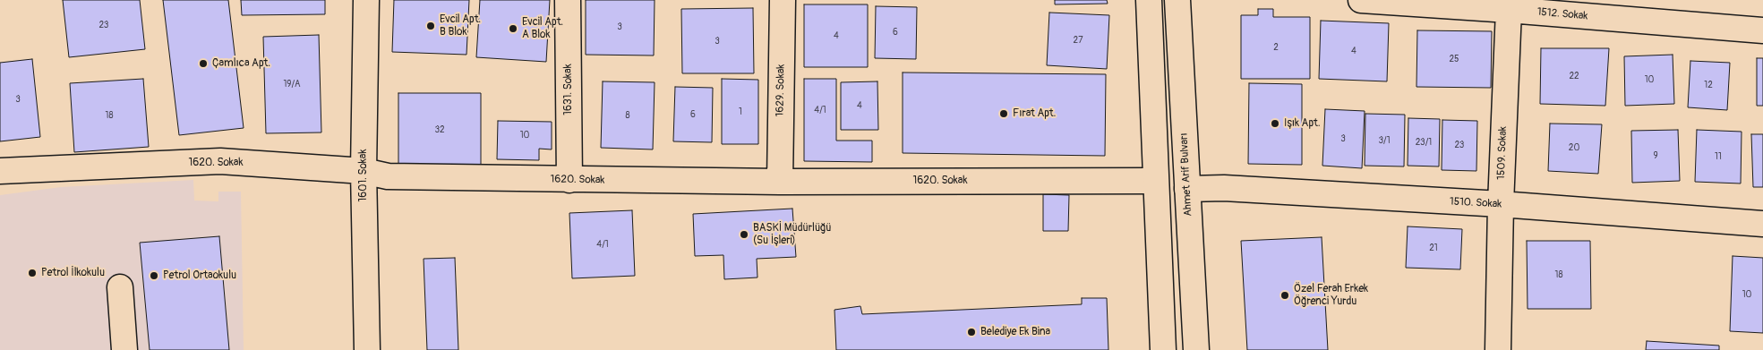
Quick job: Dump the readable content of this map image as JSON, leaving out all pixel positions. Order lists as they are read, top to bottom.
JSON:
{
  "streets": {
    "street": [
      "1512. Sokak",
      "1631. Sokak",
      "1629. Sokak",
      "1509. Sokak",
      "1620. Sokak",
      "Ahmet Arif Bulvarı",
      "1601. Sokak",
      "1510. Sokak"
    ]
  },
  "crossings": [
    ["1512. Sokak", "1509. Sokak"],
    ["1631. Sokak", "1620. Sokak"],
    ["1629. Sokak", "1620. Sokak"],
    ["1509. Sokak", "1510. Sokak"],
    ["1620. Sokak", "1601. Sokak"],
    ["Ahmet Arif Bulvarı", "1510. Sokak"]
  ],
  "places": [
    "Evcil Apt. B Blok",
    "Evcil Apt. A Blok",
    "Çamlıca Apt.",
    "Fırat Apt.",
    "Işık Apt.",
    "BASKİ Müdürlüğü (Su İşleri)",
    "Petrol İlkokulu",
    "Petrol Ortaokulu",
    "Özel Ferah Erkek Öğrenci Yurdu",
    "Belediye Ek Bina"
  ],
  "house_numbers": [
    "23",
    "3",
    "6",
    "4",
    "27",
    "3",
    "2",
    "4",
    "25",
    "22",
    "10",
    "19/A",
    "12",
    "3",
    "4",
    "4/1",
    "1",
    "6",
    "18",
    "8",
    "32",
    "10",
    "3",
    "3/1",
    "23/1",
    "23",
    "20",
    "9",
    "11",
    "4/1",
    "21",
    "18",
    "10"
  ]
}
